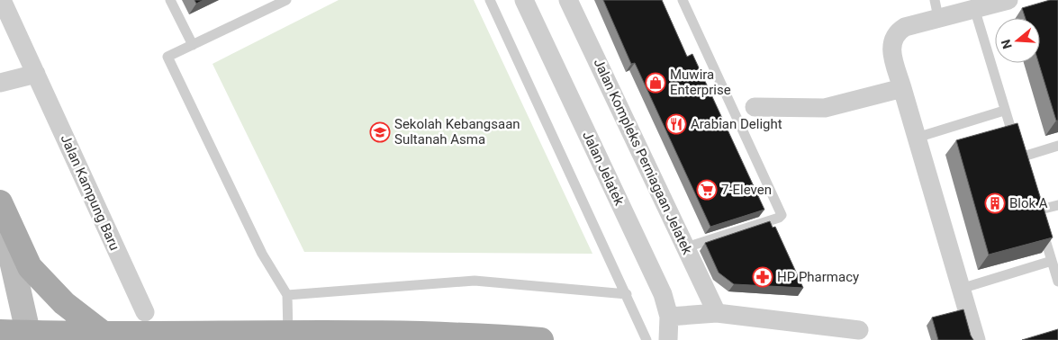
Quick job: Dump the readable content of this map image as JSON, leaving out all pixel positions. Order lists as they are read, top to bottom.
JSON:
{
  "streets": {
    "street": ["Jalan Kompleks Perniagaan Jelatek", "Jalan Jelatek", "Jalan Kampung Baru"]
  },
  "places": {
    "shop": ["Muwira Enterprise"],
    "restaurant": ["Arabian Delight"],
    "school or university": ["Sekolah Kebangsaan Sultanah Asma"],
    "supermarket": ["7-Eleven"],
    "building": ["Blok A"],
    "pharmacy": ["HP Pharmacy"]
  },
  "north": "left"
}
